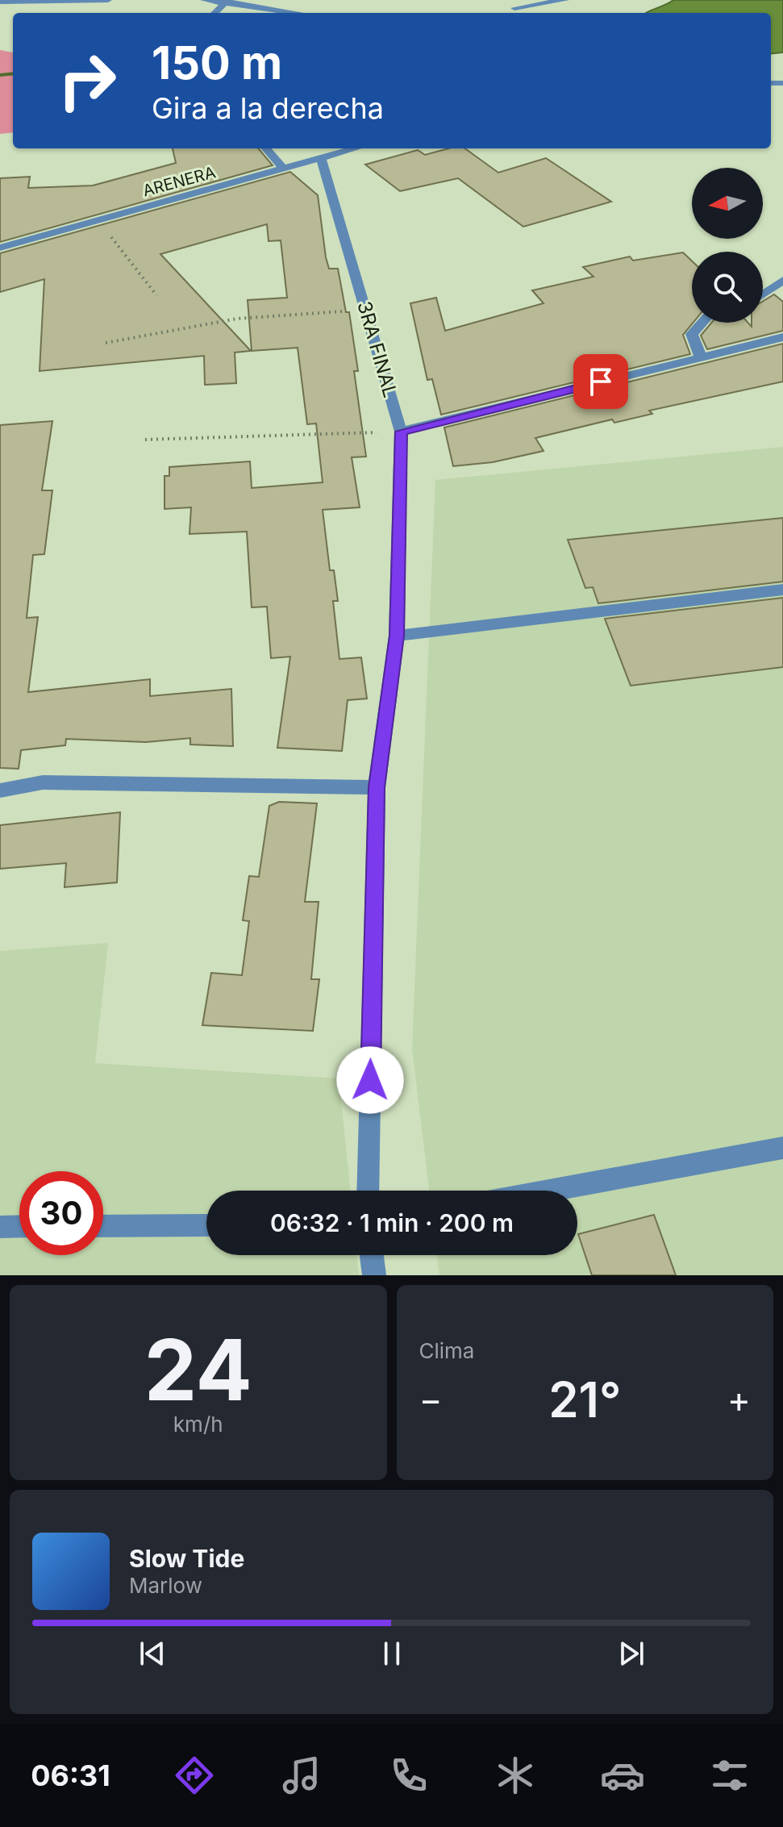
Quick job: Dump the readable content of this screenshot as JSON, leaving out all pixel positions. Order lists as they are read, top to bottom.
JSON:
{
  "streets": {
    "street": ["ARENERA", "3RA FINAL"]
  },
  "crossings": [
    ["ARENERA", "3RA FINAL"]
  ],
  "north": "left",
  "page": {
    "turn": ["150 m", "Gira a la derecha"],
    "limit": "30",
    "trip": "06:32 · 1 min · 200 m",
    "tile": [
      ["24", "km/h"],
      "Clima"
    ],
    "heat": ["−", "21°", "+"],
    "song": ["Slow Tide", "Marlow"],
    "tabs": "06:31"
  }
}
